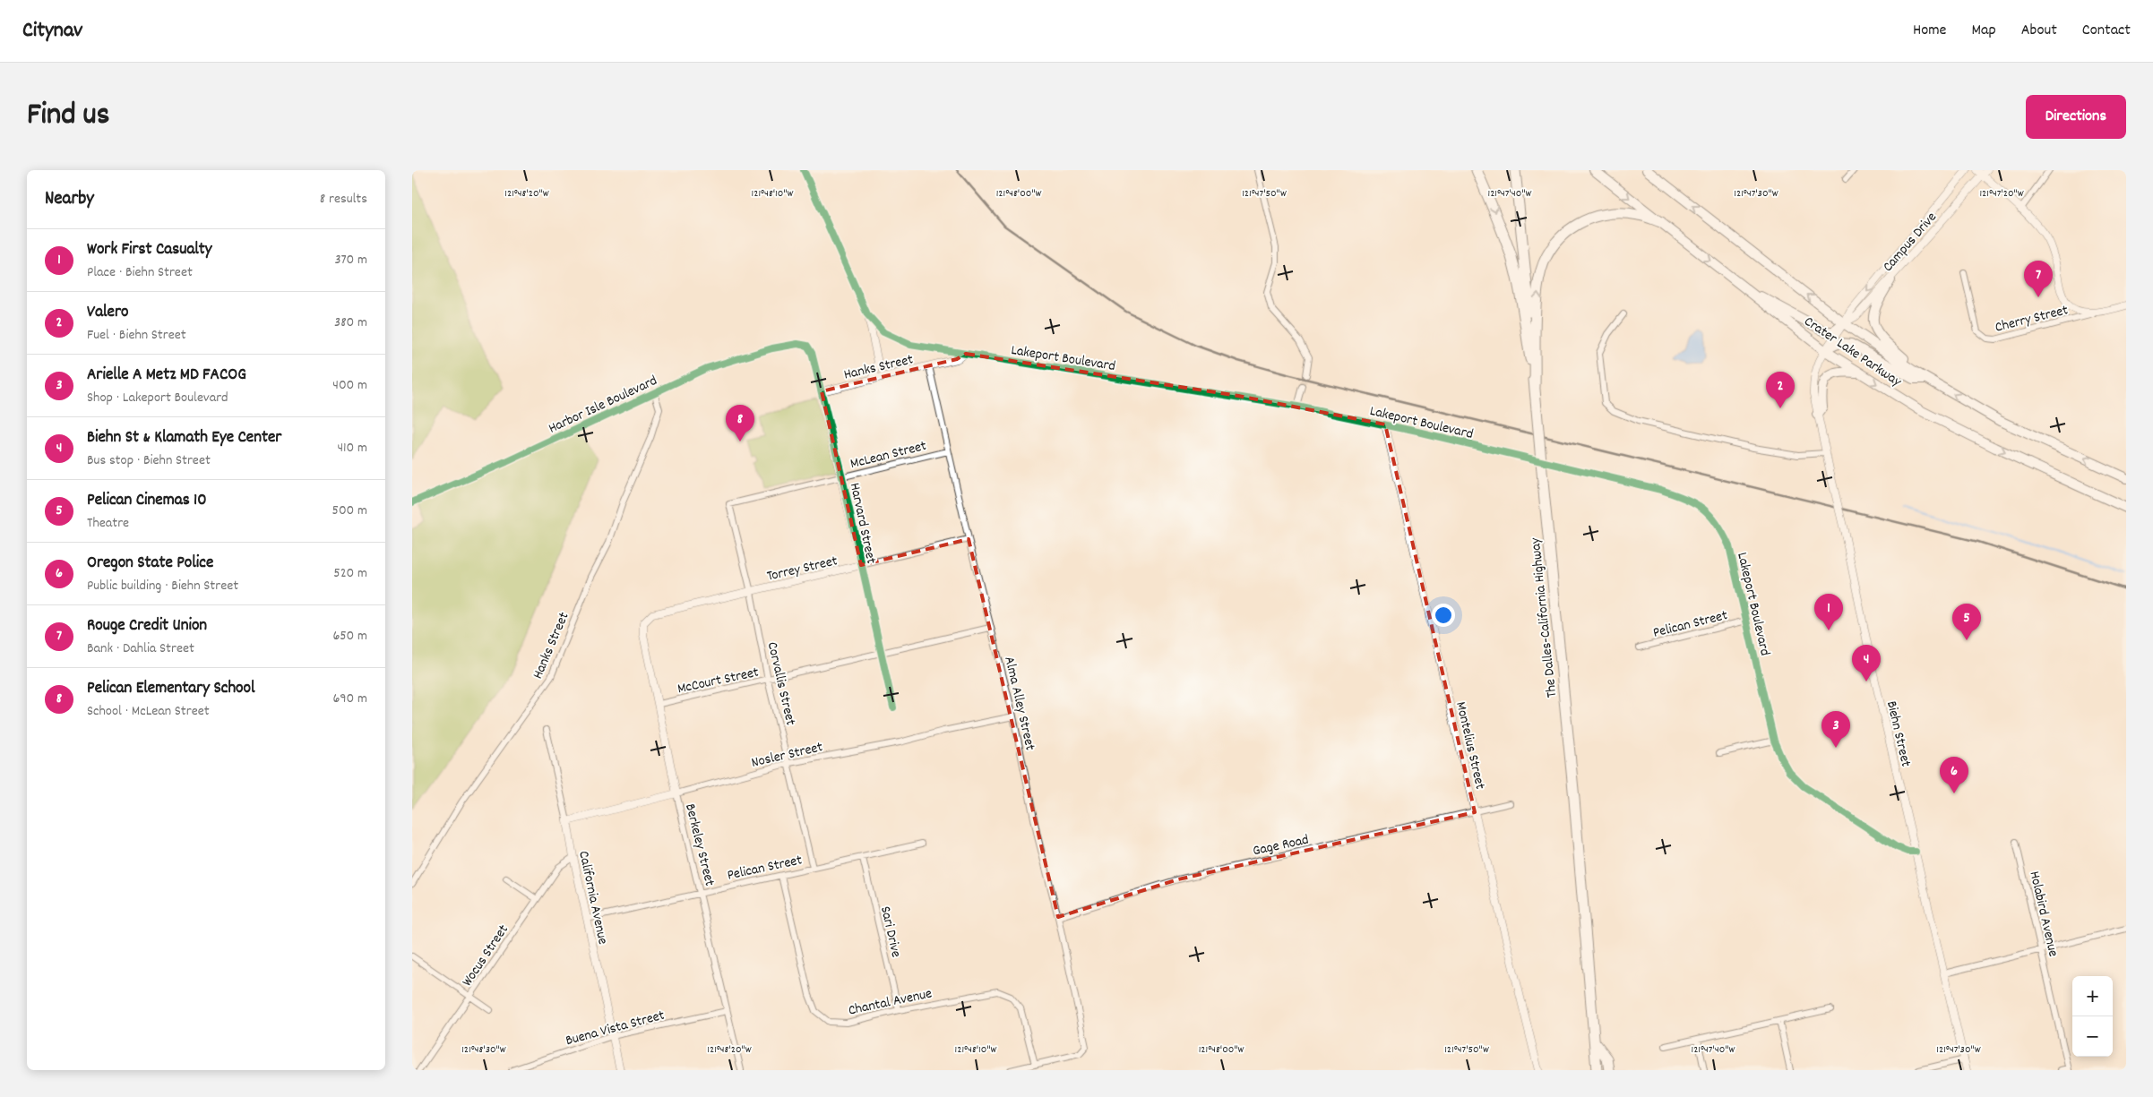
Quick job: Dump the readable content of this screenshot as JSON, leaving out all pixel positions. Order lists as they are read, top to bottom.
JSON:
{
  "streets": {
    "highway": ["The Dalles-California Highway"],
    "main road": ["Crater Lake Parkway"],
    "street": [
      "Campus Drive",
      "Cherry Street",
      "Lakeport Boulevard",
      "Hanks Street",
      "Harbor Isle Boulevard",
      "McLean Street",
      "Harvard Street",
      "Torrey Street",
      "Pelican Street",
      "McCourt Street",
      "Corvallis Street",
      "Alma Alley Street",
      "Biehn Street",
      "Montelius Street",
      "Nosler Street",
      "Gage Road",
      "Berkeley Street",
      "California Avenue",
      "Holabird Avenue",
      "Sari Drive",
      "Wocus Street",
      "Chantal Avenue",
      "Buena Vista Street"
    ]
  },
  "crossings": [
    ["Campus Drive", "Crater Lake Parkway"],
    ["Campus Drive", "Biehn Street"],
    ["Crater Lake Parkway", "Biehn Street"],
    ["Lakeport Boulevard", "Hanks Street"],
    ["Lakeport Boulevard", "Pelican Street"],
    ["Lakeport Boulevard", "Biehn Street"],
    ["Lakeport Boulevard", "Montelius Street"],
    ["Hanks Street", "Harbor Isle Boulevard"],
    ["Hanks Street", "Harvard Street"],
    ["Hanks Street", "Alma Alley Street"],
    ["Harbor Isle Boulevard", "Harvard Street"],
    ["McLean Street", "Harvard Street"],
    ["McLean Street", "Corvallis Street"],
    ["McLean Street", "Alma Alley Street"],
    ["Harvard Street", "Torrey Street"],
    ["Harvard Street", "McCourt Street"],
    ["Torrey Street", "Corvallis Street"],
    ["Torrey Street", "Alma Alley Street"],
    ["Torrey Street", "Berkeley Street"],
    ["Pelican Street", "Corvallis Street"],
    ["Pelican Street", "Berkeley Street"],
    ["Pelican Street", "California Avenue"],
    ["Pelican Street", "Sari Drive"],
    ["Pelican Street", "Chantal Avenue"],
    ["McCourt Street", "Corvallis Street"],
    ["McCourt Street", "Alma Alley Street"],
    ["McCourt Street", "Berkeley Street"],
    ["Corvallis Street", "Nosler Street"],
    ["Alma Alley Street", "Nosler Street"],
    ["Alma Alley Street", "Gage Road"],
    ["Alma Alley Street", "Chantal Avenue"],
    ["Montelius Street", "Gage Road"],
    ["Nosler Street", "Berkeley Street"],
    ["Nosler Street", "California Avenue"],
    ["Berkeley Street", "Buena Vista Street"],
    ["California Avenue", "Wocus Street"],
    ["California Avenue", "Buena Vista Street"],
    ["Sari Drive", "Chantal Avenue"]
  ],
  "page": {
    "header": "Citynav",
    "nav": [
      "Home",
      "Map",
      "About",
      "Contact"
    ],
    "title": "Find us",
    "buttons": "Directions",
    "heading": ["Nearby", "8 results"],
    "list": [
      {
        "mark": "1",
        "name": "Work First Casualty",
        "note": "Place · Biehn Street",
        "value": "370 m"
      },
      {
        "mark": "2",
        "name": "Valero",
        "note": "Fuel · Biehn Street",
        "value": "380 m"
      },
      {
        "mark": "3",
        "name": "Arielle A Metz MD FACOG",
        "note": "Shop · Lakeport Boulevard",
        "value": "400 m"
      },
      {
        "mark": "4",
        "name": "Biehn St & Klamath Eye Center",
        "note": "Bus stop · Biehn Street",
        "value": "410 m"
      },
      {
        "mark": "5",
        "name": "Pelican Cinemas 10",
        "note": "Theatre",
        "value": "500 m"
      },
      {
        "mark": "6",
        "name": "Oregon State Police",
        "note": "Public building · Biehn Street",
        "value": "520 m"
      },
      {
        "mark": "7",
        "name": "Rouge Credit Union",
        "note": "Bank · Dahlia Street",
        "value": "650 m"
      },
      {
        "mark": "8",
        "name": "Pelican Elementary School",
        "note": "School · McLean Street",
        "value": "690 m"
      }
    ],
    "pins": [
      "7",
      "2",
      "8",
      "1",
      "5",
      "4",
      "3",
      "6"
    ],
    "map_buttons": ["+", "−"]
  },
  "coordinates": [
    "121°48'20\"W",
    "121°48'10\"W",
    "121°48'00\"W",
    "121°47'50\"W",
    "121°47'40\"W",
    "121°47'30\"W",
    "121°47'20\"W",
    "121°48'30\"W"
  ]
}
